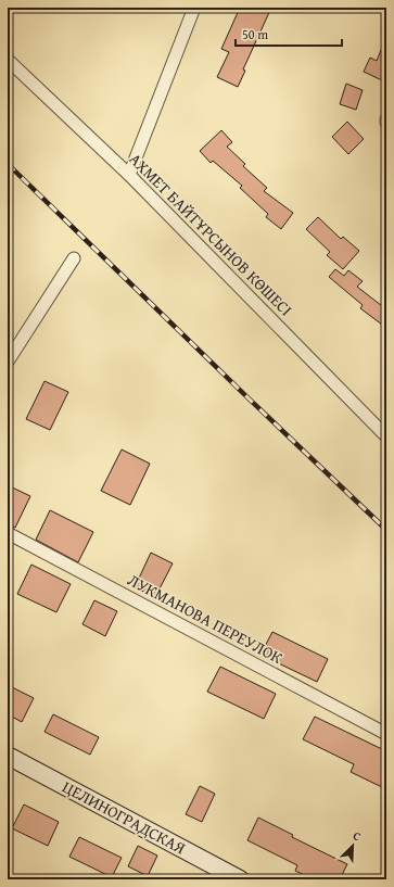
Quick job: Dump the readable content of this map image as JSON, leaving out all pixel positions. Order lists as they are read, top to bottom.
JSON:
{
  "streets": {
    "street": ["АХМЕТ БАЙТҰРСЫНОВ КӨШЕСІ", "ЛУКМАНОВА ПЕРЕУЛОК", "ЦЕЛИНОГРАДСКАЯ"]
  },
  "scale_bar": "50 m",
  "north": "top right"
}
